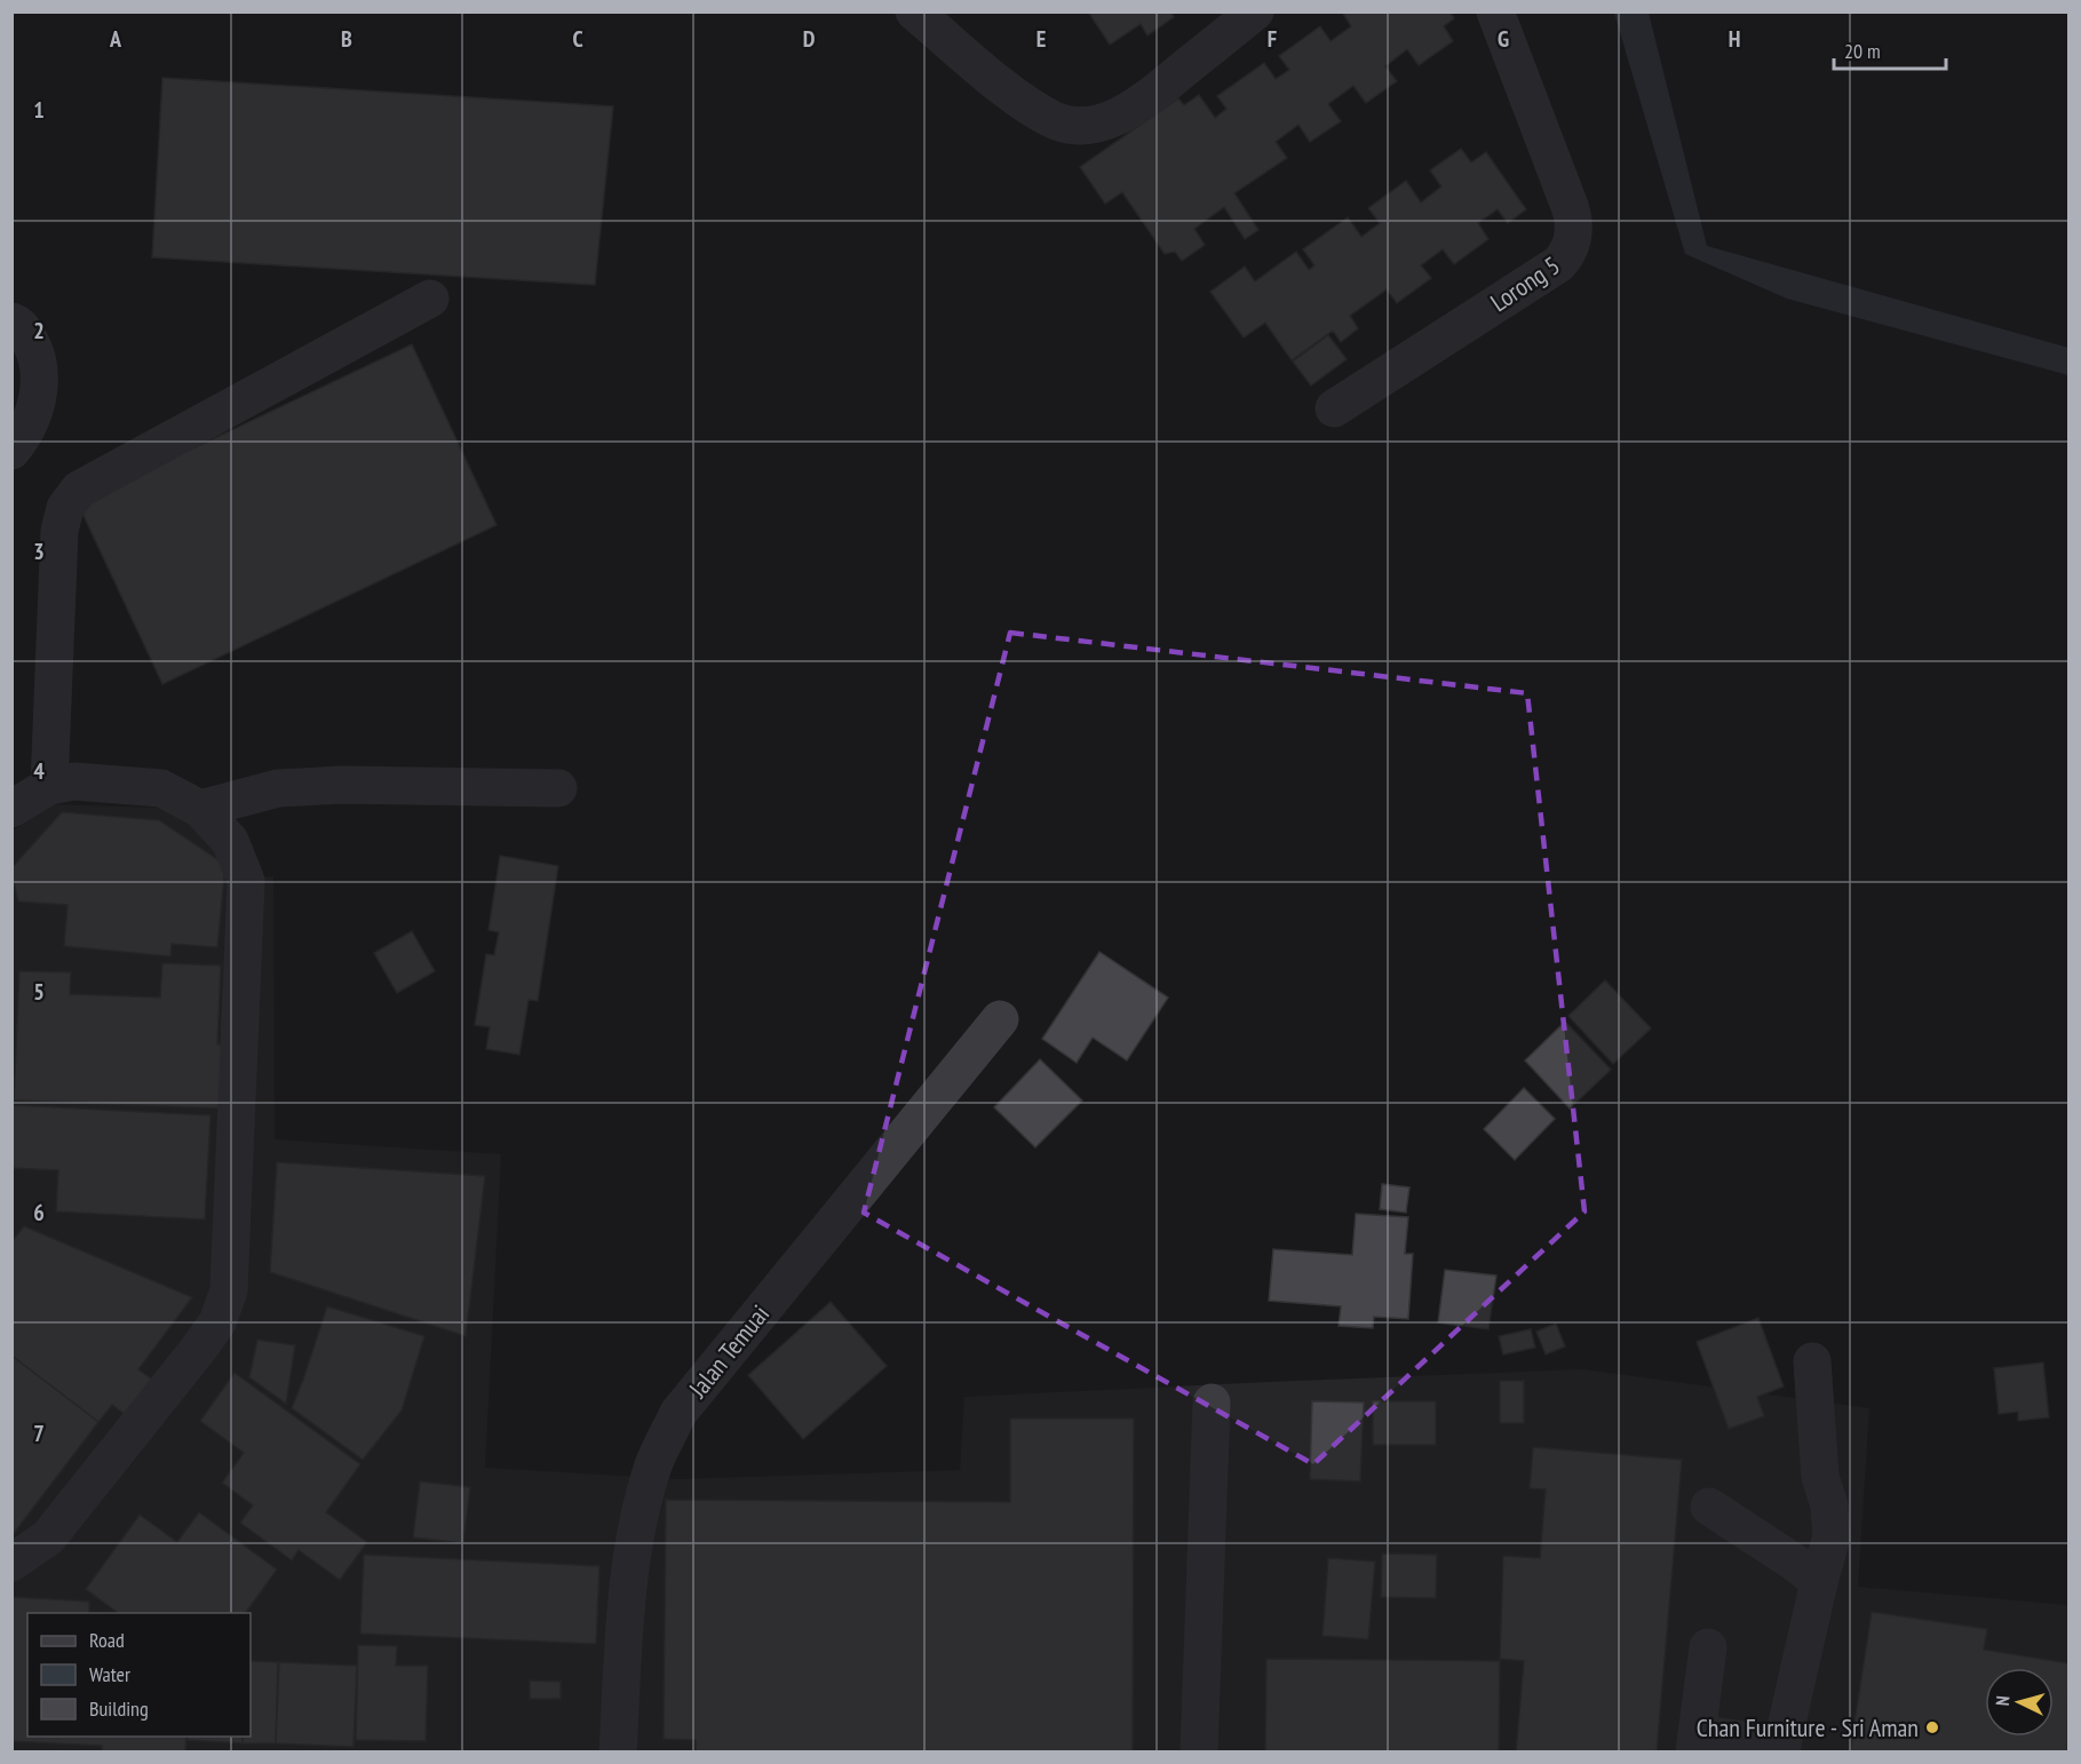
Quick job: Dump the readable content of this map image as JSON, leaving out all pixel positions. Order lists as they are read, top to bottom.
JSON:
{
  "streets": {
    "street": ["Lorong 5", "Jalan Temuai"]
  },
  "places": ["Chan Furniture - Sri Aman"],
  "legend": ["Road", "Water", "Building"],
  "scale_bar": "20 m",
  "north": "left",
  "grid": {
    "columns": [
      "A",
      "B",
      "C",
      "D",
      "E",
      "F",
      "G",
      "H"
    ],
    "rows": [
      "1",
      "2",
      "3",
      "4",
      "5",
      "6",
      "7"
    ]
  }
}
